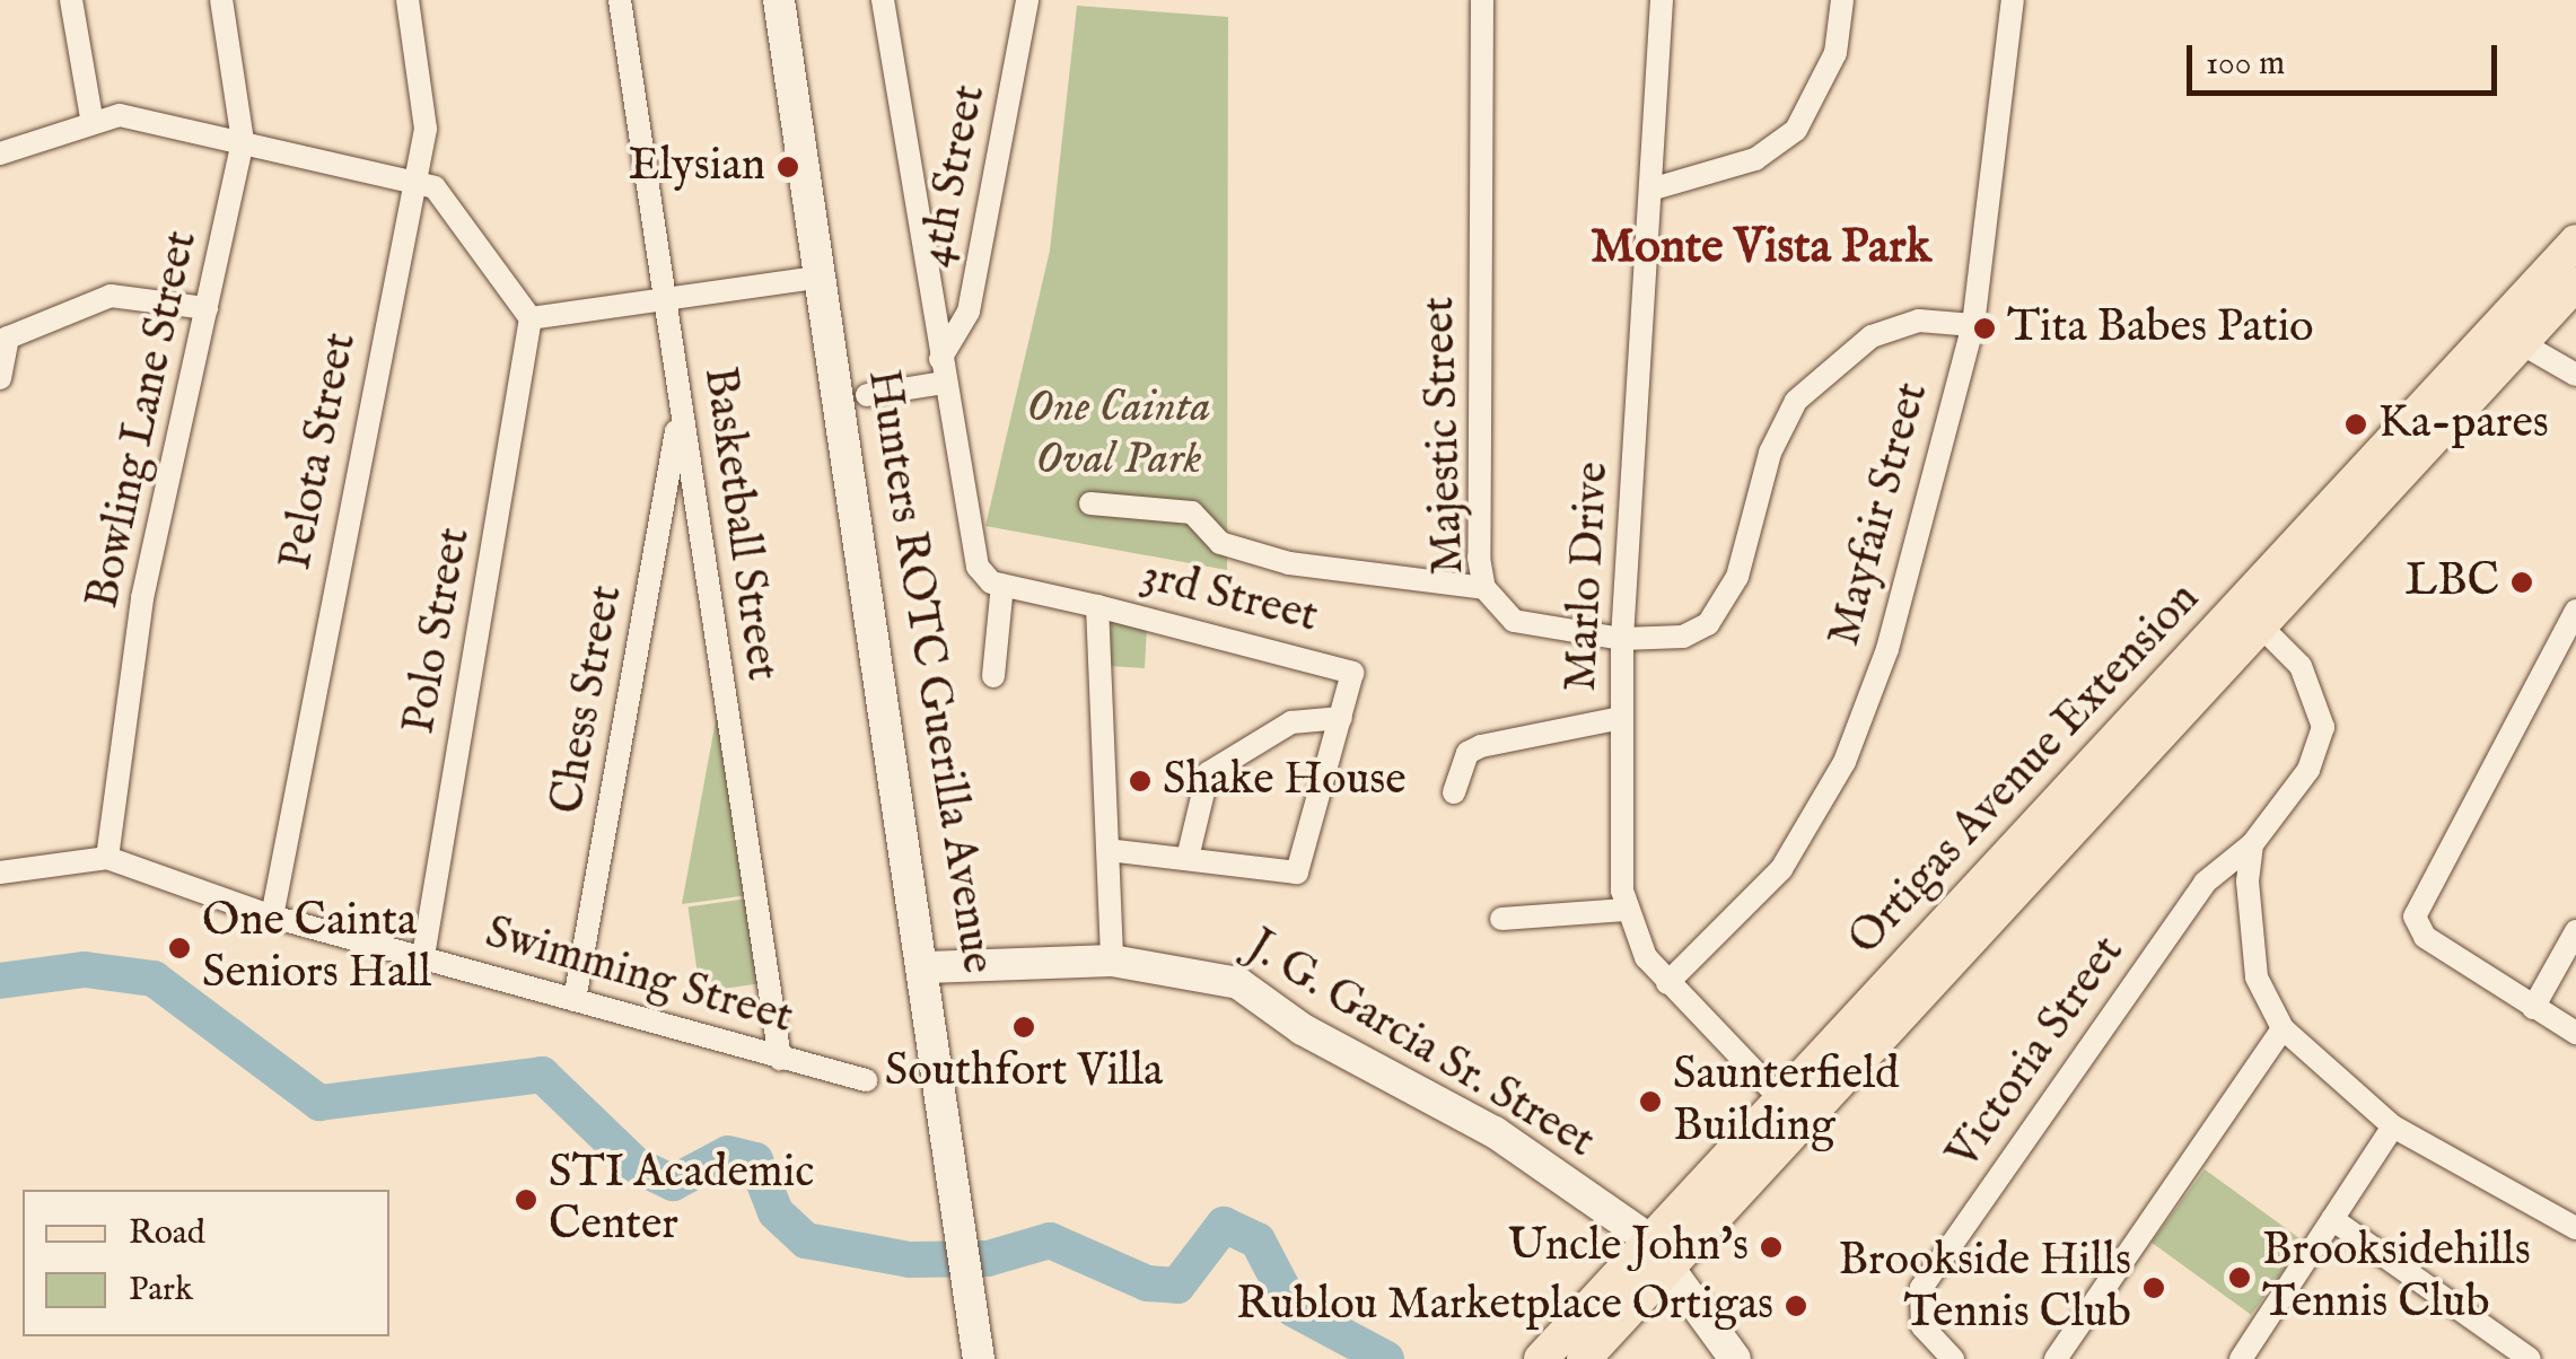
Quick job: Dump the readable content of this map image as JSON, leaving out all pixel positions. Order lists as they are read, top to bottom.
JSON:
{
  "streets": {
    "main road": ["Ortigas Avenue Extension"],
    "street": [
      "4th Street",
      "Bowling Lane Street",
      "Majestic Street",
      "Pelota Street",
      "Mayfair Street",
      "Basketball Street",
      "Marlo Drive",
      "3rd Street",
      "Polo Street",
      "Hunters ROTC Guerilla Avenue",
      "Chess Street",
      "Swimming Street",
      "J. G. Garcia Sr. Street",
      "Victoria Street"
    ]
  },
  "crossings": [
    ["Bowling Lane Street", "Swimming Street"],
    ["Majestic Street", "Mayfair Street"],
    ["Majestic Street", "Marlo Drive"],
    ["Pelota Street", "Swimming Street"],
    ["Mayfair Street", "Marlo Drive"],
    ["Basketball Street", "Chess Street"],
    ["Basketball Street", "Swimming Street"],
    ["Marlo Drive", "Ortigas Avenue Extension"],
    ["Polo Street", "Swimming Street"],
    ["Hunters ROTC Guerilla Avenue", "J. G. Garcia Sr. Street"],
    ["Chess Street", "Swimming Street"],
    ["Ortigas Avenue Extension", "J. G. Garcia Sr. Street"],
    ["Ortigas Avenue Extension", "Victoria Street"]
  ],
  "districts": ["Monte Vista Park"],
  "parks": ["One Cainta Oval Park"],
  "places": [
    "Elysian",
    "Tita Babes Patio",
    "Ka-pares",
    "LBC",
    "Shake House",
    "One Cainta Seniors Hall",
    "Southfort Villa",
    "Saunterfield Building",
    "STI Academic Center",
    "Uncle John's",
    "Brooksidehills Tennis Club",
    "Brookside Hills Tennis Club",
    "Rublou Marketplace Ortigas"
  ],
  "legend": ["Road", "Park"],
  "scale_bar": "100 m"
}
